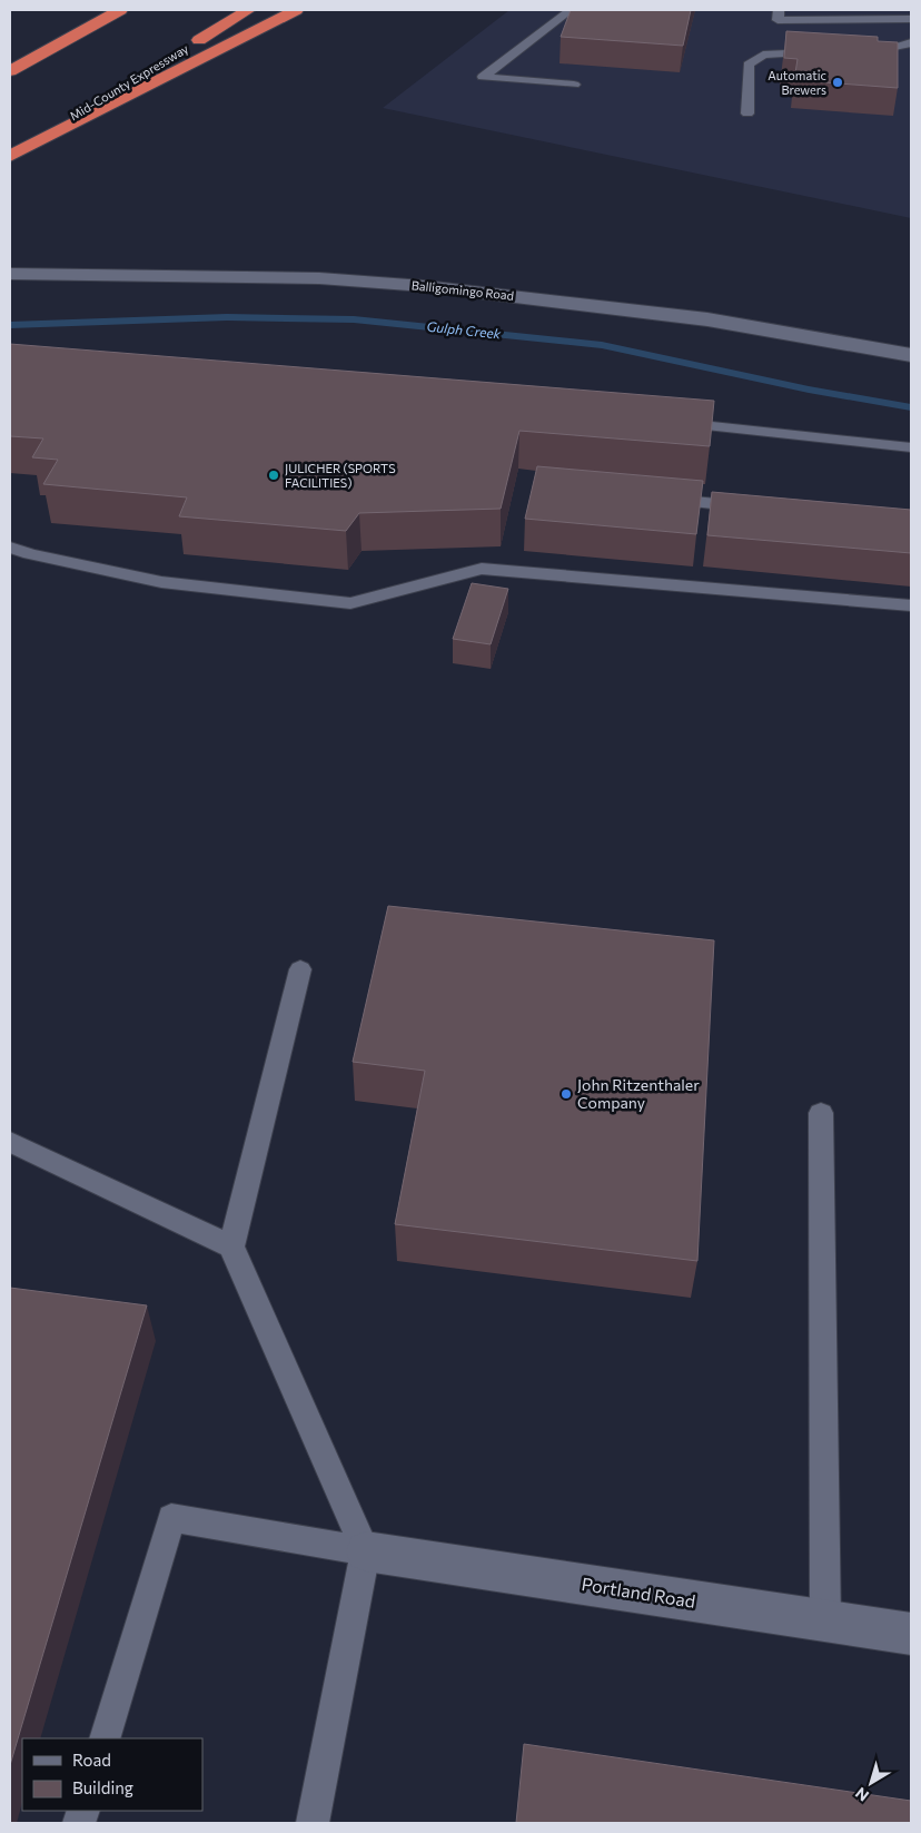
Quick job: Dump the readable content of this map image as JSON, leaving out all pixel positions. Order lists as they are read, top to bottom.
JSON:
{
  "streets": {
    "highway": ["Mid-County Expressway"],
    "street": ["Balligomingo Road", "Portland Road"]
  },
  "water": ["Gulph Creek"],
  "places": ["Automatic Brewers", "JULICHER (SPORTS FACILITIES)", "John Ritzenthaler Company"],
  "legend": ["Road", "Building"],
  "north": "bottom left"
}
